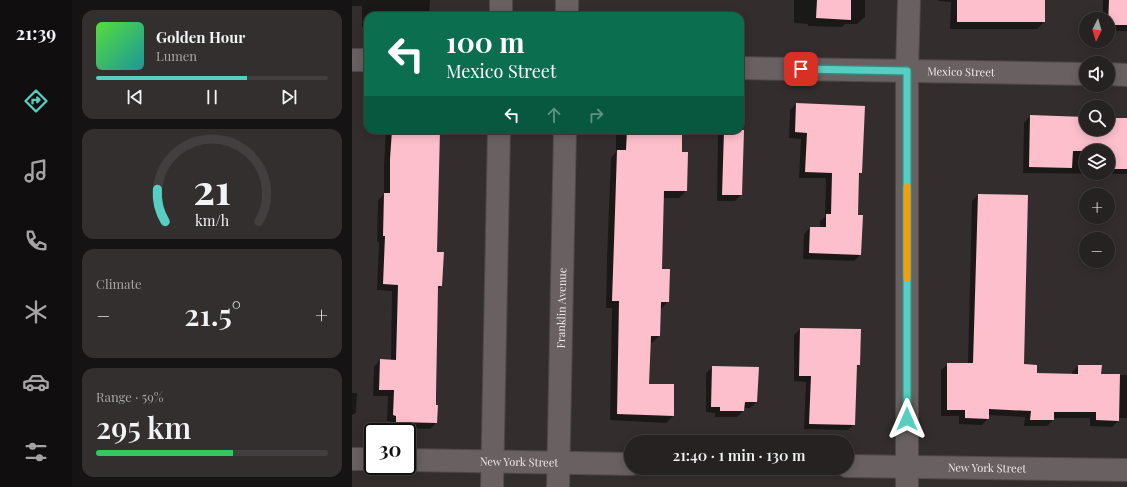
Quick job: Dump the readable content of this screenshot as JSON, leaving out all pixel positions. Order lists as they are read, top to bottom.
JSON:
{
  "streets": {
    "street": ["Mexico Street", "Franklin Avenue", "New York Street"]
  },
  "crossings": [
    ["Franklin Avenue", "New York Street"]
  ],
  "north": "bottom",
  "page": {
    "tabs": "21:39",
    "map_buttons": ["+", "−"],
    "turn": ["100 m", "Mexico Street"],
    "song": ["Golden Hour", "Lumen"],
    "tile": [
      "Climate",
      ["Range · 59%", "295 km"]
    ],
    "heat": ["−", "21.5°", "+"],
    "limit": "30",
    "trip": "21:40 · 1 min · 130 m",
    "gauge": ["21", "km/h"]
  }
}
